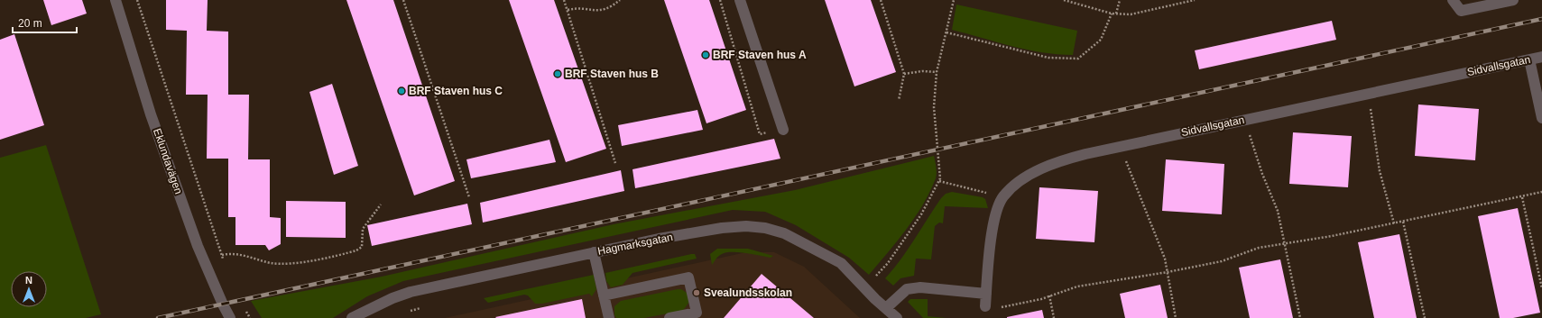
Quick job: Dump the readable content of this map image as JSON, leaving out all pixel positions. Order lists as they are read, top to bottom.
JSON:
{
  "streets": {
    "street": ["Sidvallsgatan", "Eklundavägen", "Hagmarksgatan"]
  },
  "places": [
    "BRF Staven hus A",
    "BRF Staven hus B",
    "BRF Staven hus C",
    "Svealundsskolan"
  ],
  "scale_bar": "20 m",
  "north": "top"
}
